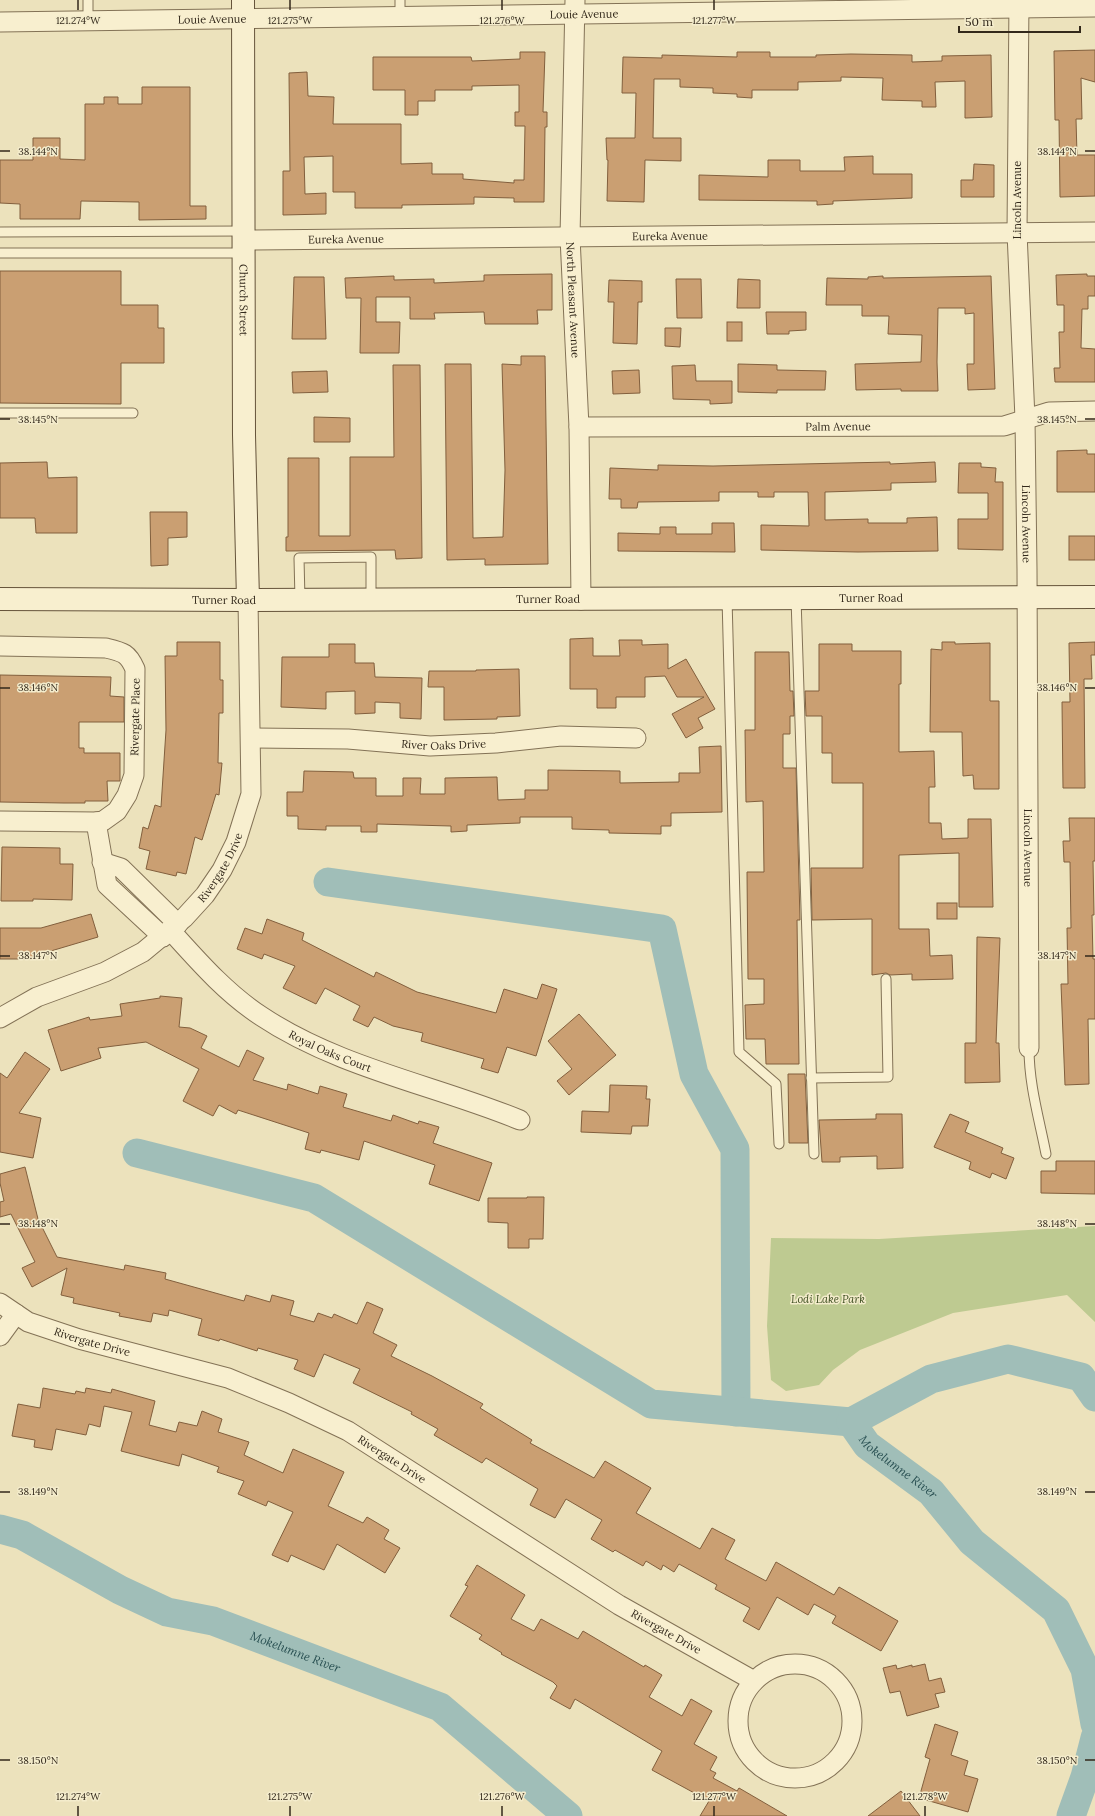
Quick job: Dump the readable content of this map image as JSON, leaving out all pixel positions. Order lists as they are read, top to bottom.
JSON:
{
  "streets": {
    "main road": ["Church Street", "Turner Road"],
    "street": [
      "Louie Avenue",
      "Lincoln Avenue",
      "Eureka Avenue",
      "North Pleasant Avenue",
      "Palm Avenue",
      "Rivergate Place",
      "River Oaks Drive",
      "Rivergate Drive",
      "Royal Oaks Court"
    ]
  },
  "crossings": [
    ["Louie Avenue", "Lincoln Avenue"],
    ["Louie Avenue", "Church Street"],
    ["Louie Avenue", "North Pleasant Avenue"],
    ["Lincoln Avenue", "Eureka Avenue"],
    ["Lincoln Avenue", "Palm Avenue"],
    ["Lincoln Avenue", "Turner Road"],
    ["Eureka Avenue", "Church Street"],
    ["Eureka Avenue", "North Pleasant Avenue"],
    ["Church Street", "Turner Road"],
    ["Church Street", "Rivergate Drive"],
    ["North Pleasant Avenue", "Palm Avenue"],
    ["North Pleasant Avenue", "Turner Road"],
    ["Turner Road", "Rivergate Drive"],
    ["River Oaks Drive", "Rivergate Drive"],
    ["Rivergate Drive", "Royal Oaks Court"]
  ],
  "water": ["Mokelumne River"],
  "parks": ["Lodi Lake Park"],
  "scale_bar": "50 m",
  "coordinates": [
    "121.274°W",
    "121.275°W",
    "121.276°W",
    "121.277°W",
    "38.144°N",
    "38.145°N",
    "38.146°N",
    "38.147°N",
    "38.148°N",
    "38.149°N",
    "38.150°N",
    "121.278°W"
  ]
}
